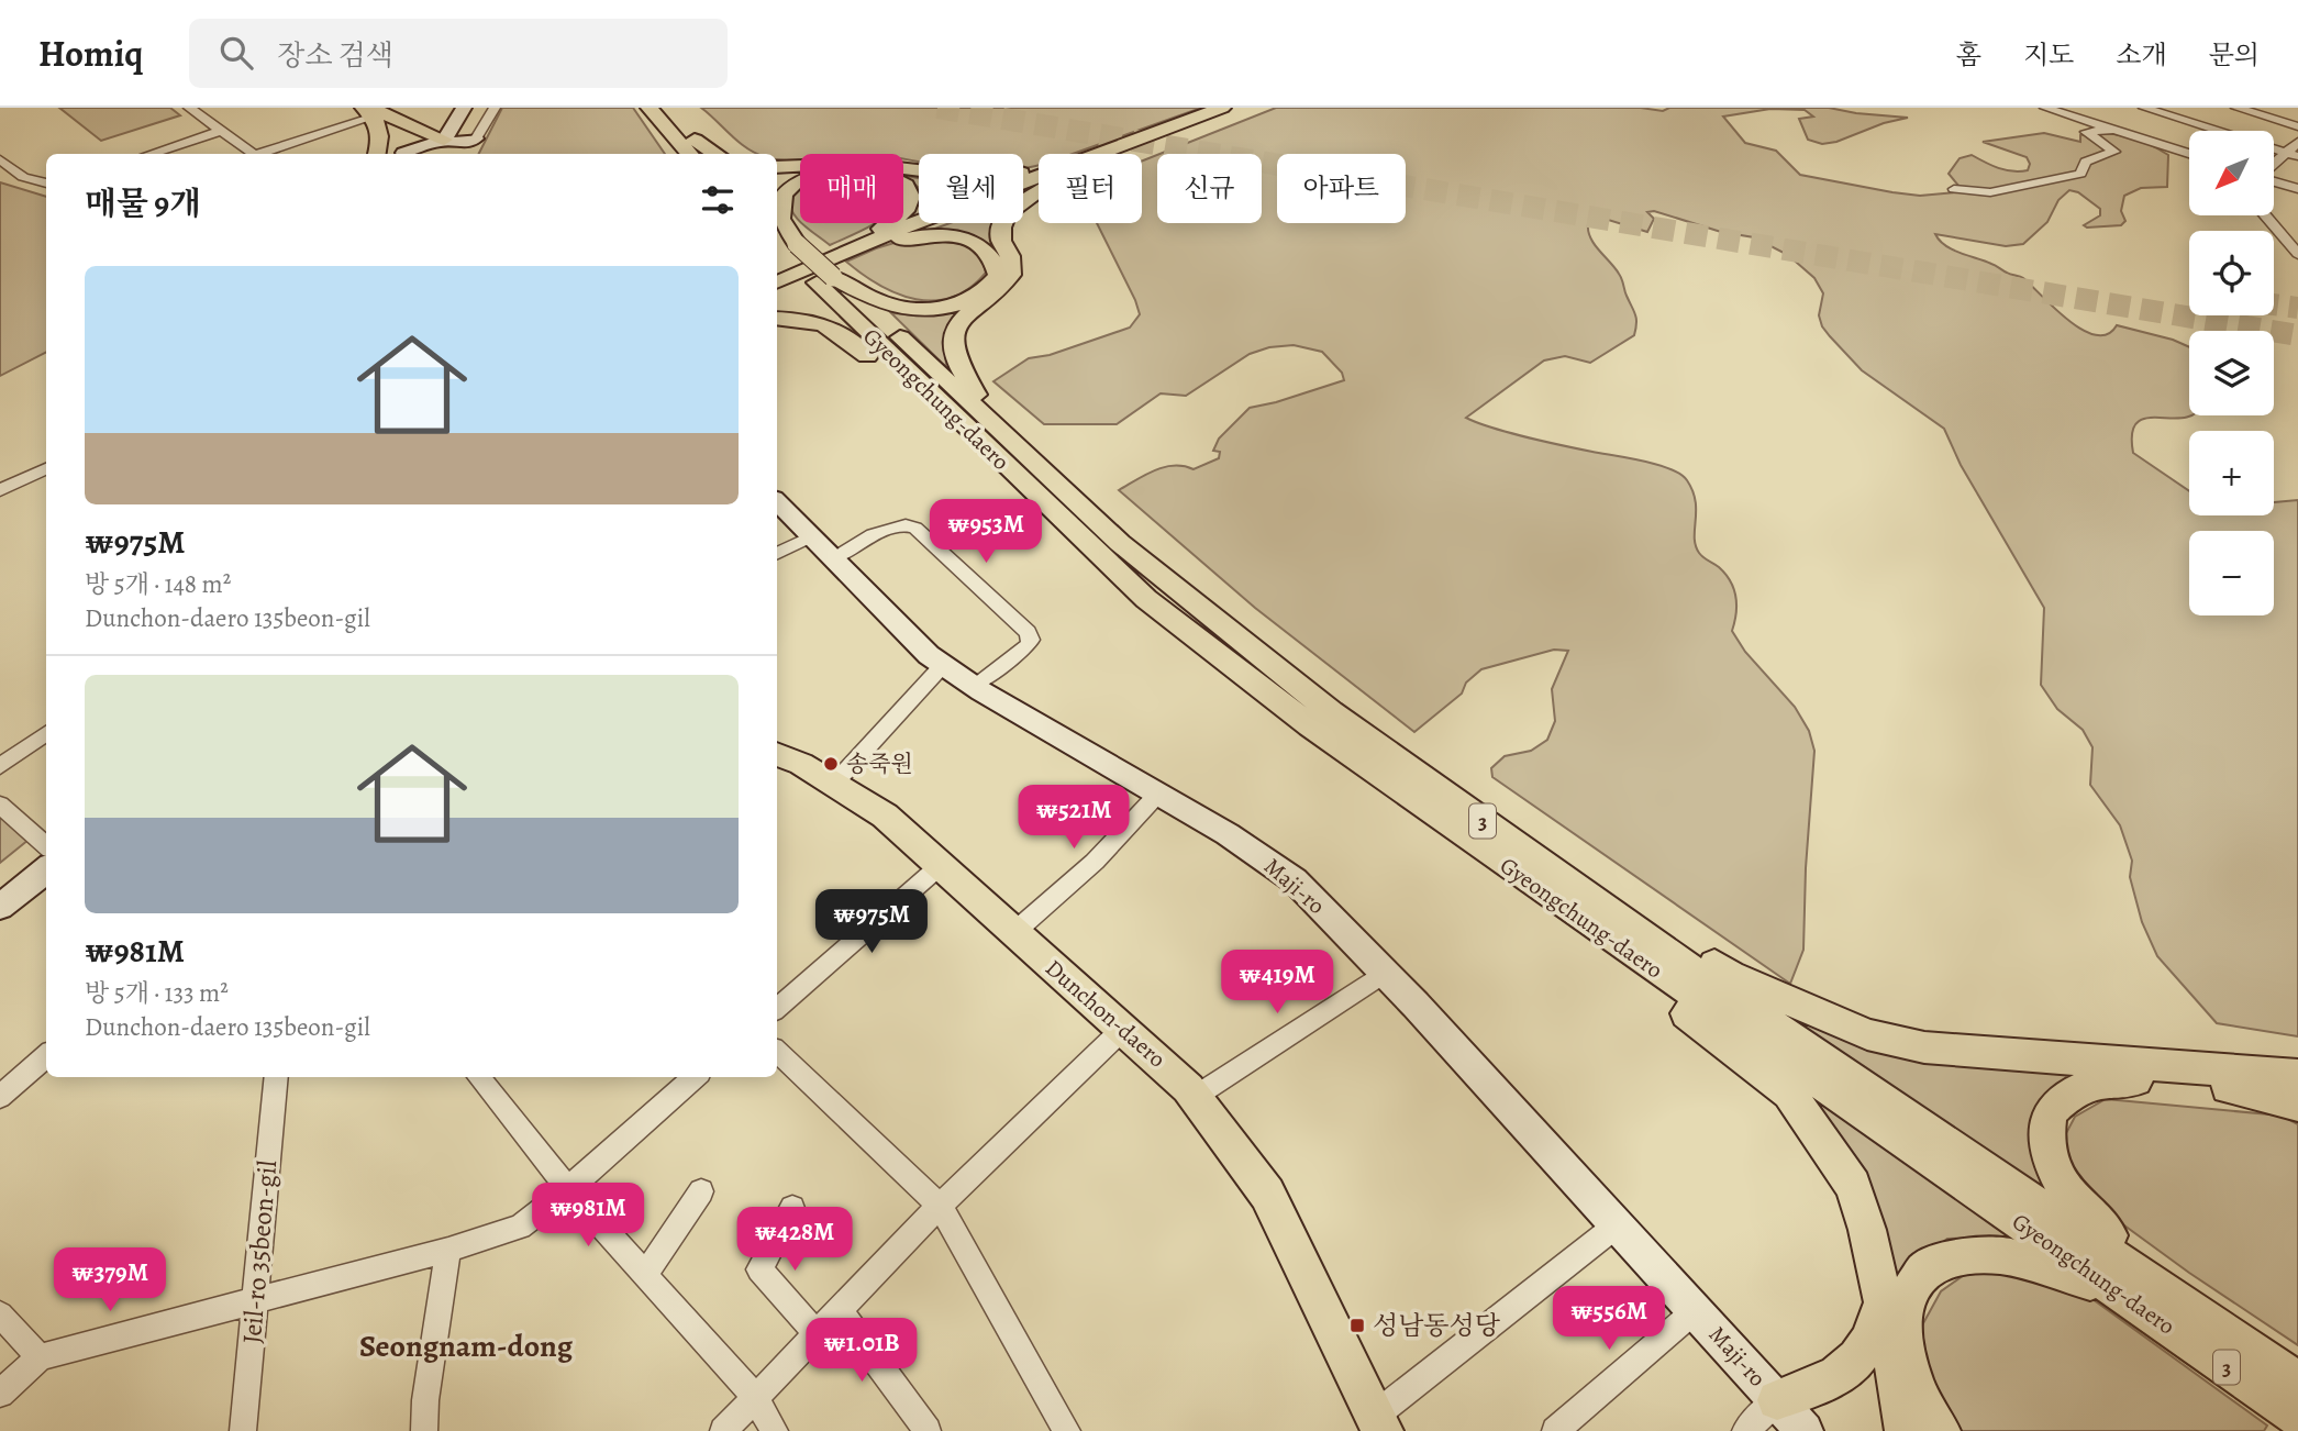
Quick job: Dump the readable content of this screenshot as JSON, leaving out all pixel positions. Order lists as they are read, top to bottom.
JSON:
{
  "streets": {
    "main road": ["Gyeongchung-daero", "3", "Dunchon-daero"],
    "street": ["Maji-ro", "Jeil-ro 35beon-gil"]
  },
  "crossings": [
    ["Maji-ro", "Dunchon-daero"]
  ],
  "districts": ["Seongnam-dong"],
  "places": {
    "other": ["송죽원"],
    "transit": ["성남동성당"]
  },
  "north": "bottom left",
  "page": {
    "header": "Homiq",
    "search": "장소 검색",
    "nav": [
      "홈",
      "지도",
      "소개",
      "문의"
    ],
    "map_buttons": ["+", "−"],
    "chip": [
      "매매",
      "월세",
      "필터",
      "신규",
      "아파트"
    ],
    "heading": "매물 9개",
    "list": [
      {
        "name": "₩975M",
        "note": "방 5개 · 148 m² · Dunchon-daero 135beon-gil"
      },
      {
        "name": "₩981M",
        "note": "방 5개 · 133 m² · Dunchon-daero 135beon-gil"
      }
    ],
    "price": [
      "₩953M",
      "₩521M",
      "₩975M",
      "₩419M",
      "₩981M",
      "₩428M",
      "₩379M",
      "₩556M",
      "₩1.01B"
    ]
  }
}
